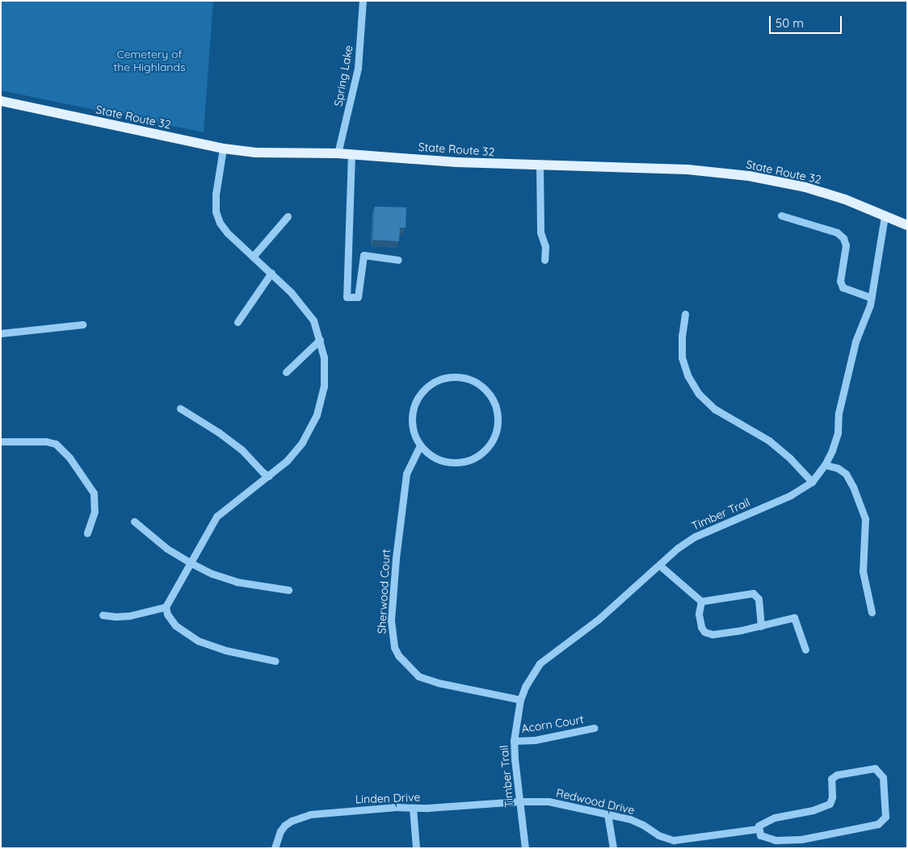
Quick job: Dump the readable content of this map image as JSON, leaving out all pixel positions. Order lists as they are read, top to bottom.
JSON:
{
  "streets": {
    "main road": ["State Route 32"],
    "street": [
      "Spring Lake",
      "Timber Trail",
      "Sherwood Court",
      "Acorn Court",
      "Linden Drive",
      "Redwood Drive"
    ]
  },
  "crossings": [
    ["Spring Lake", "State Route 32"],
    ["State Route 32", "Timber Trail"],
    ["Timber Trail", "Sherwood Court"],
    ["Timber Trail", "Acorn Court"],
    ["Timber Trail", "Linden Drive"],
    ["Timber Trail", "Redwood Drive"],
    ["Linden Drive", "Redwood Drive"]
  ],
  "parks": ["Cemetery of the Highlands"],
  "scale_bar": "50 m"
}
